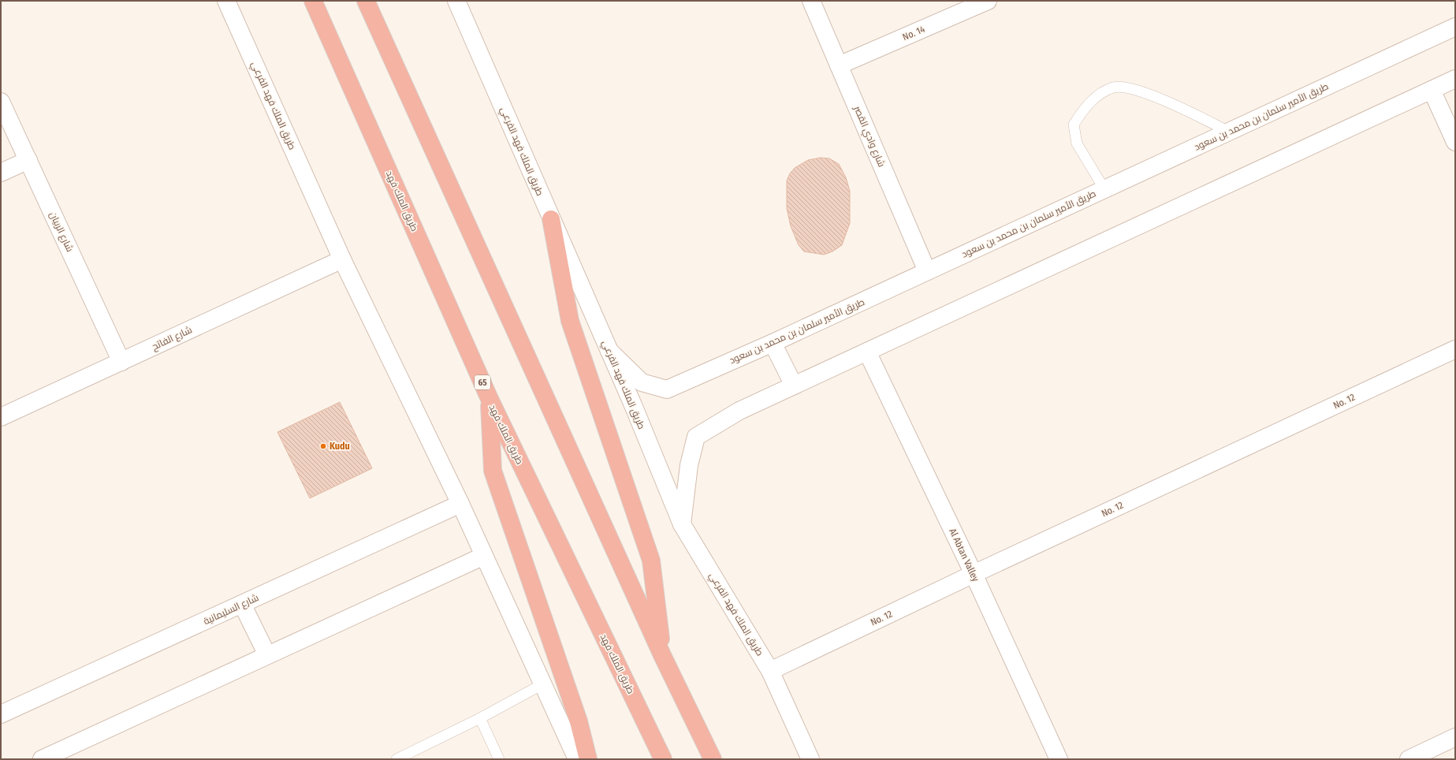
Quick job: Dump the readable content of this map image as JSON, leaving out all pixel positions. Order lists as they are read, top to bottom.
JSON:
{
  "streets": {
    "highway": ["طريق الملك فهد", "65"],
    "street": [
      "No. 14",
      "طريق الملك فهد الفرعي",
      "طريق الأمير سلمان بن محمد بن سعود",
      "شارع وادي القصر",
      "شارع الربيان",
      "شارع الفاتح",
      "No. 12",
      "Al Abtan Valley",
      "شارع السليمانية"
    ]
  },
  "crossings": [
    ["No. 14", "شارع وادي القصر"],
    ["طريق الملك فهد الفرعي", "طريق الأمير سلمان بن محمد بن سعود"],
    ["طريق الملك فهد الفرعي", "شارع الفاتح"],
    ["طريق الملك فهد الفرعي", "No. 12"],
    ["طريق الملك فهد الفرعي", "شارع السليمانية"],
    ["طريق الأمير سلمان بن محمد بن سعود", "شارع وادي القصر"],
    ["شارع الربيان", "شارع الفاتح"],
    ["No. 12", "Al Abtan Valley"]
  ],
  "places": ["Kudu"]
}
